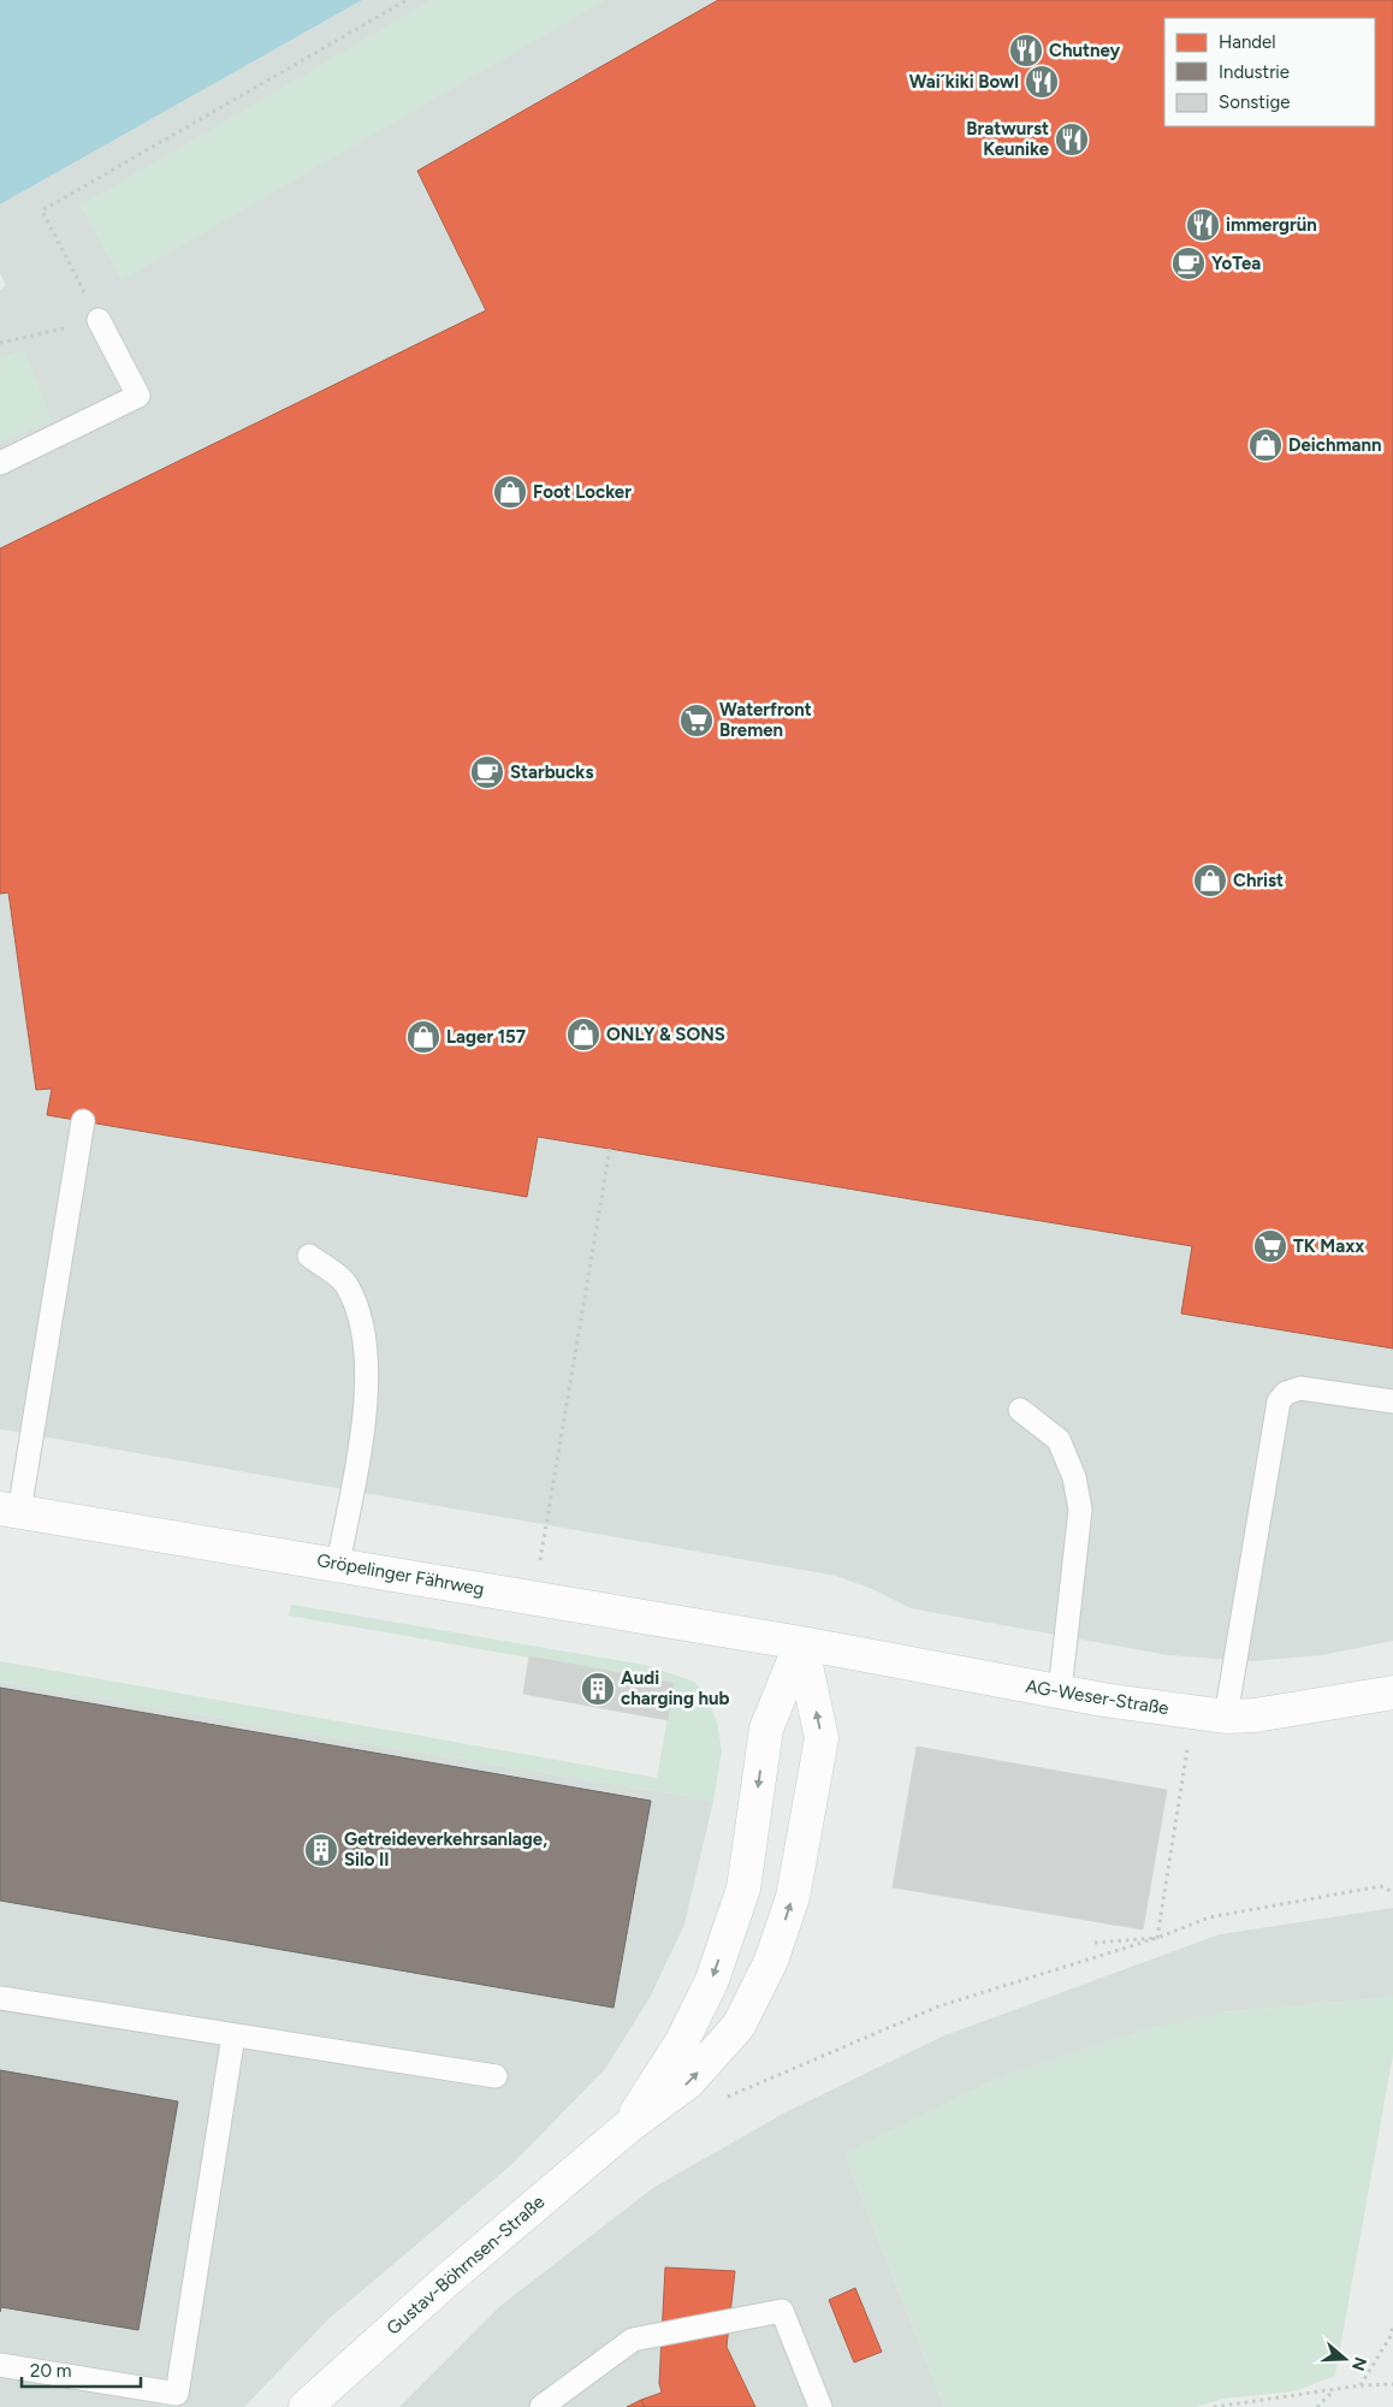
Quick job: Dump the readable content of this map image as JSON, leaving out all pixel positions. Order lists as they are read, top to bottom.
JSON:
{
  "streets": {
    "street": ["Gröpelinger Fährweg", "AG-Weser-Straße", "Gustav-Böhrnsen-Straße"]
  },
  "crossings": [
    ["Gröpelinger Fährweg", "AG-Weser-Straße"],
    ["Gröpelinger Fährweg", "Gustav-Böhrnsen-Straße"],
    ["AG-Weser-Straße", "Gustav-Böhrnsen-Straße"]
  ],
  "places": {
    "restaurant": [
      "Chutney",
      "Wai´kiki Bowl",
      "Bratwurst Keunike",
      "immergrün"
    ],
    "cafe": ["YoTea", "Starbucks"],
    "shop": [
      "Deichmann",
      "Foot Locker",
      "Christ",
      "ONLY & SONS",
      "Lager 157"
    ],
    "supermarket": ["Waterfront Bremen", "TK Maxx"],
    "building": ["Audi charging hub", "Getreideverkehrsanlage, Silo II"]
  },
  "legend": ["Handel", "Industrie", "Sonstige"],
  "scale_bar": "20 m",
  "north": "right"
}
